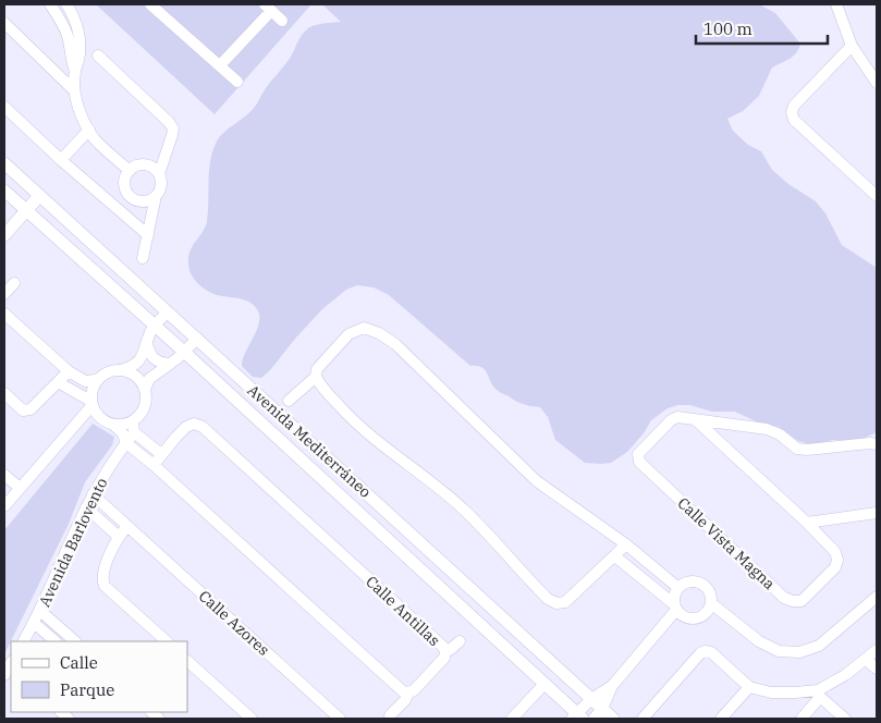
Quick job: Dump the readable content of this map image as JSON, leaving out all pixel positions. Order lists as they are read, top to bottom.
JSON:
{
  "streets": {
    "street": [
      "Avenida Mediterráneo",
      "Avenida Barlovento",
      "Calle Vista Magna",
      "Calle Antillas",
      "Calle Azores"
    ]
  },
  "crossings": [
    ["Avenida Barlovento", "Calle Azores"]
  ],
  "legend": ["Calle", "Parque"],
  "scale_bar": "100 m"
}
